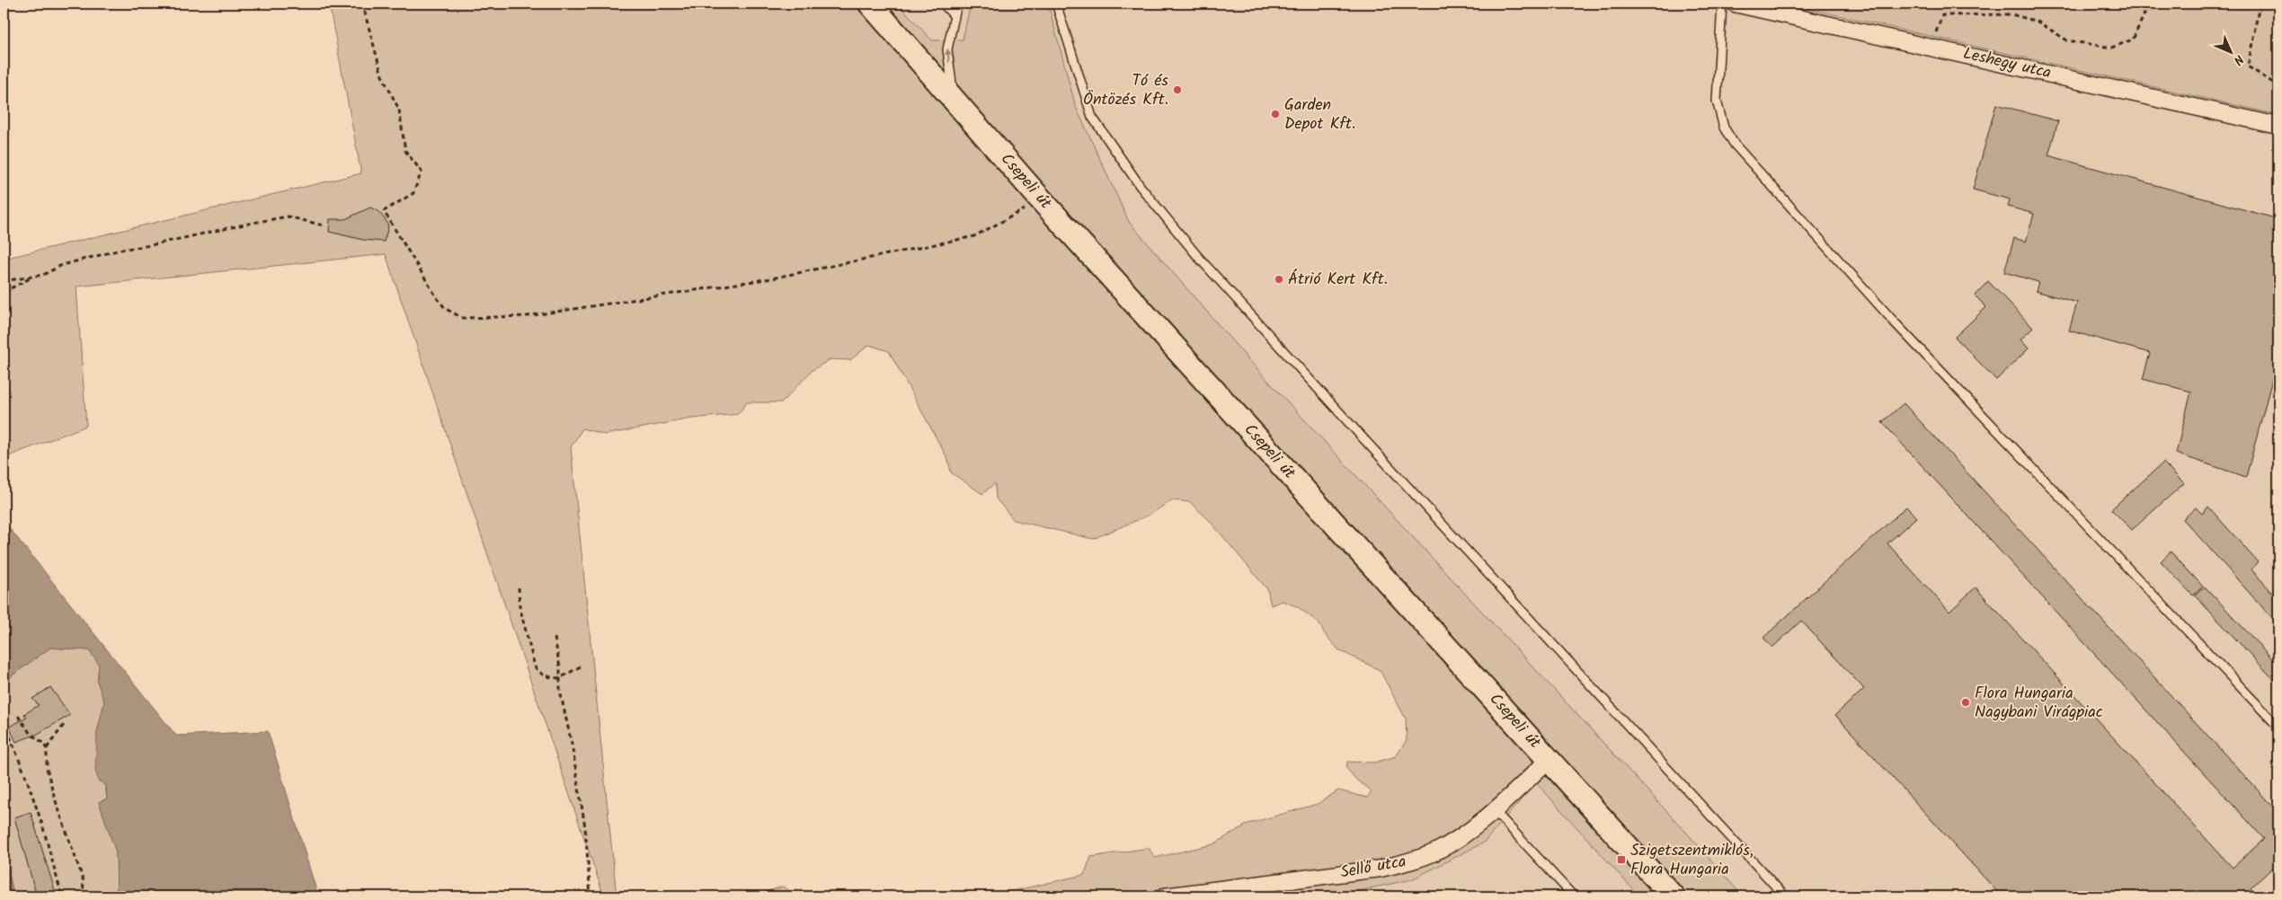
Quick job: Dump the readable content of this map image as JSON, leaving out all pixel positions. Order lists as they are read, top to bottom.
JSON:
{
  "streets": {
    "street": ["Leshegy utca", "Csepeli út", "Sellő utca"]
  },
  "crossings": [
    ["Csepeli út", "Sellő utca"]
  ],
  "places": {
    "other": [
      "Tó és Öntözés Kft.",
      "Garden Depot Kft.",
      "Átrió Kert Kft.",
      "Flora Hungaria Nagybani Virágpiac"
    ],
    "transit": ["Szigetszentmiklós, Flora Hungaria"]
  },
  "north": "bottom right"
}
